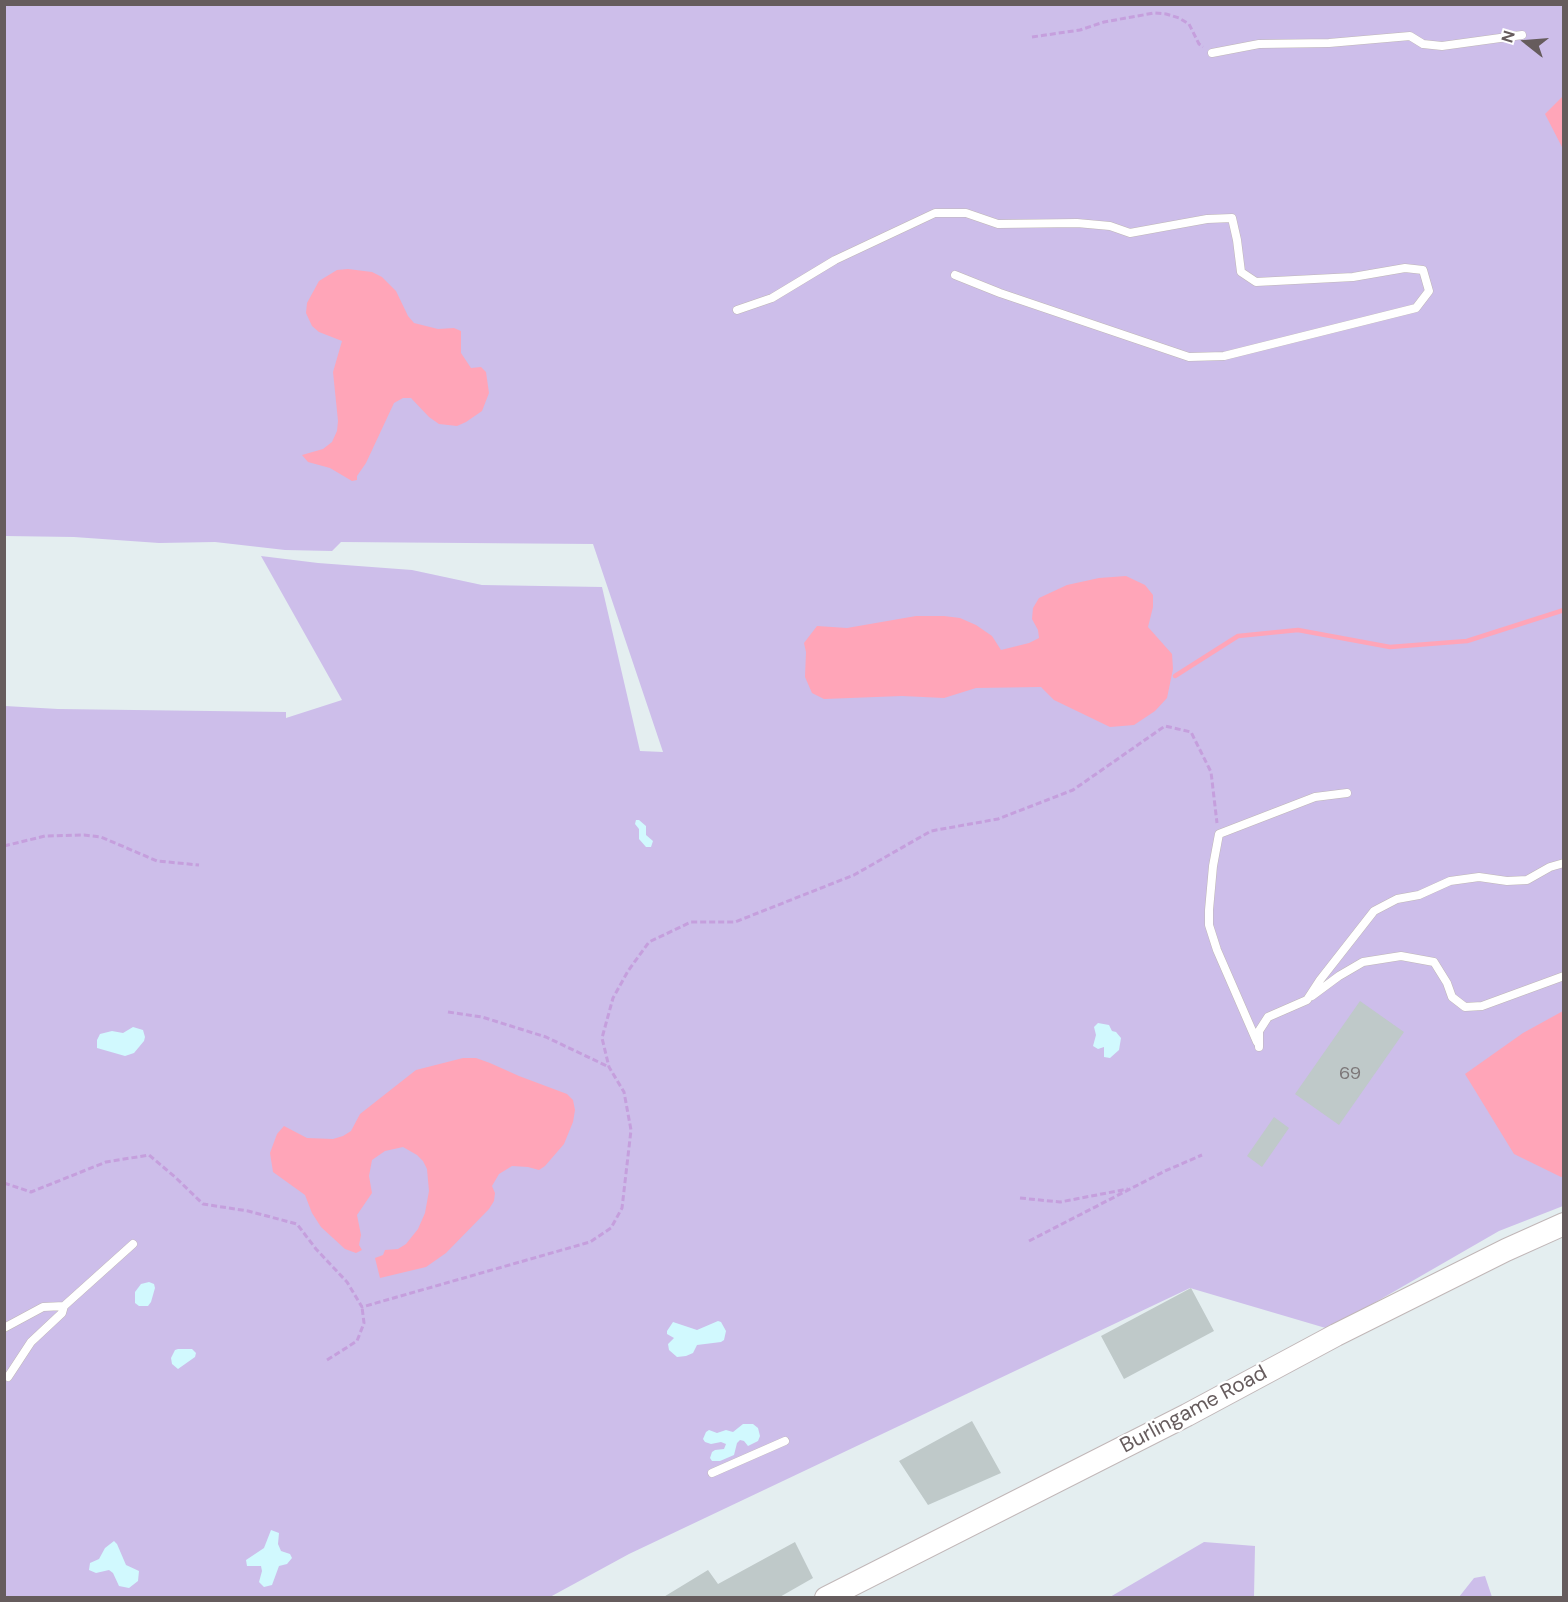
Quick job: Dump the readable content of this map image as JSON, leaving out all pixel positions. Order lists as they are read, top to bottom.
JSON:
{
  "streets": {
    "street": ["Burlingame Road"]
  },
  "house_numbers": ["69"],
  "north": "left"
}
